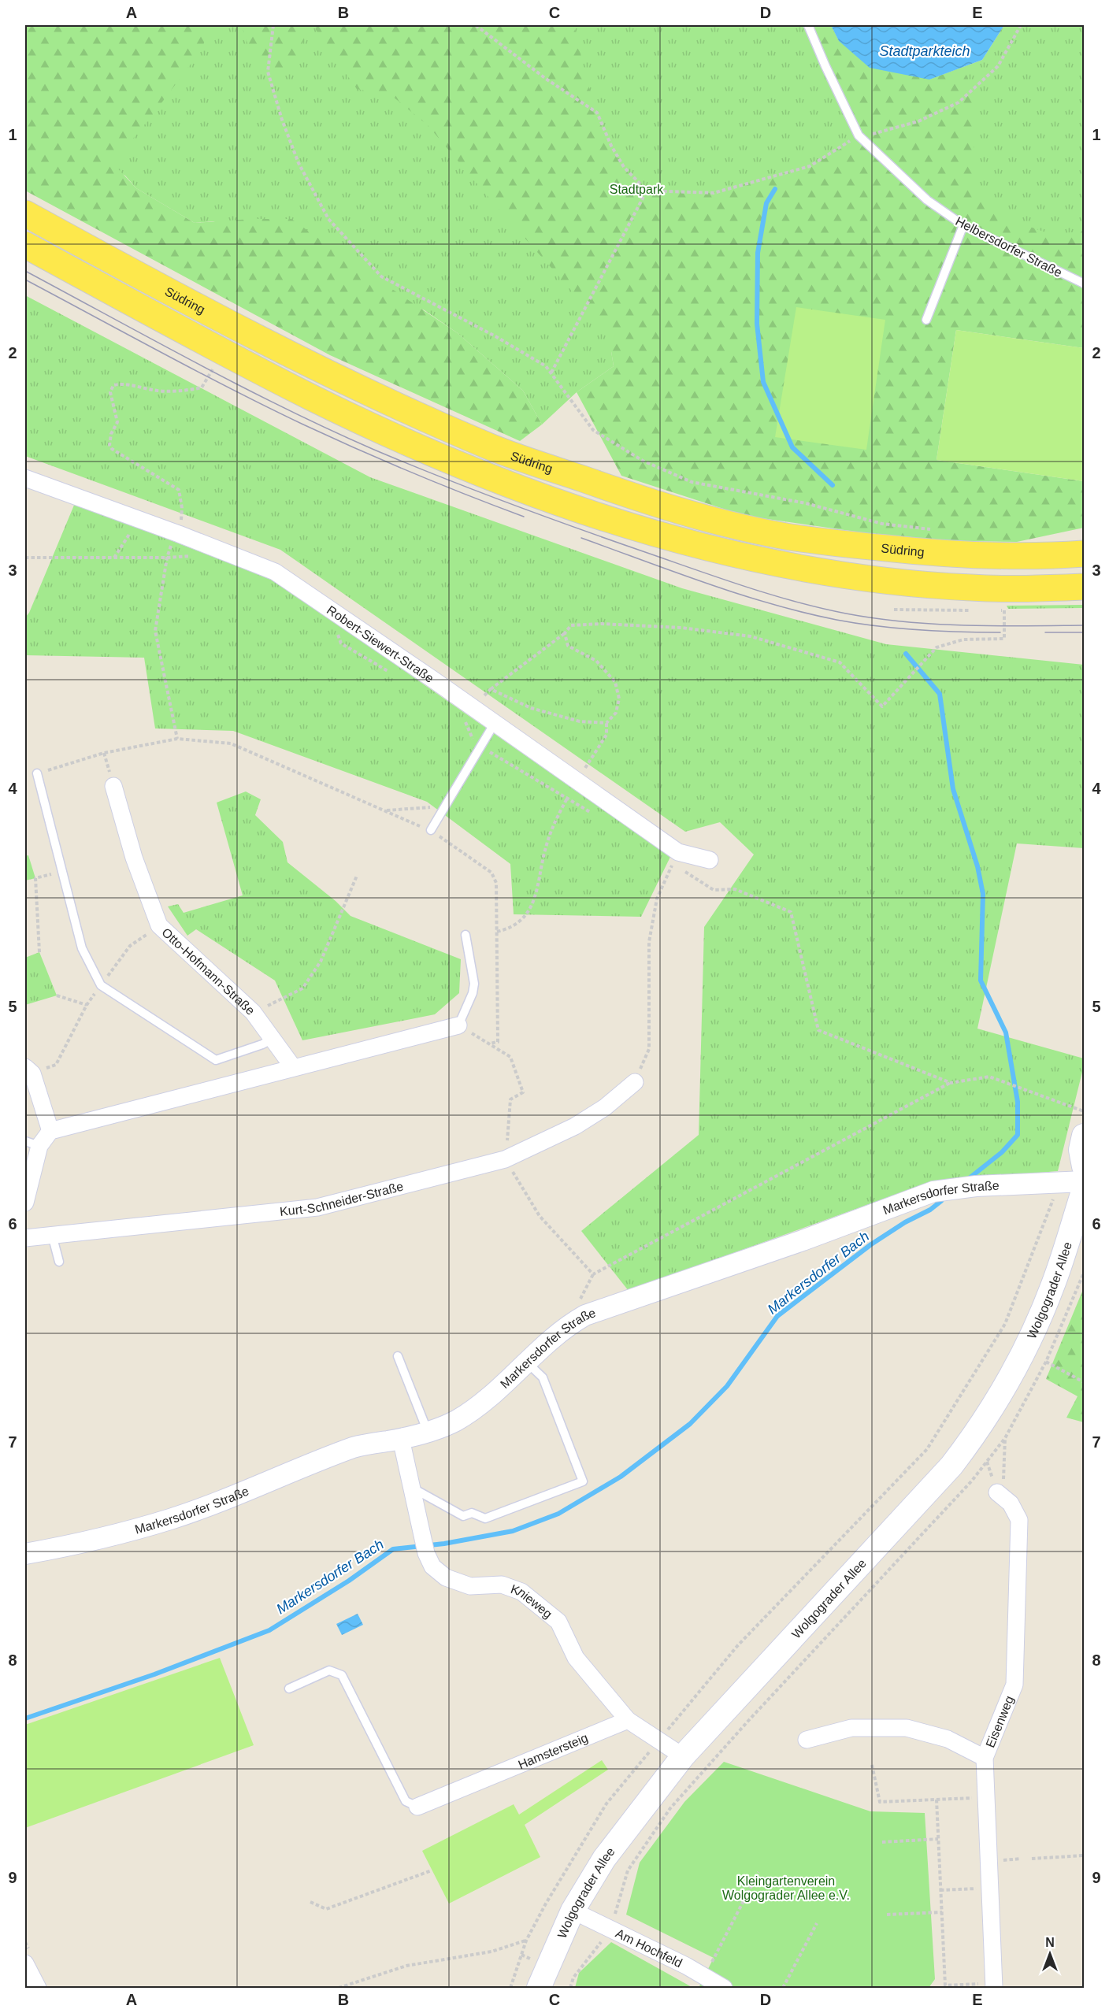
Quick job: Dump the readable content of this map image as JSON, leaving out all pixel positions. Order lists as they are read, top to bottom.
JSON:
{
  "streets": {
    "main road": ["Südring", "Wolgograder Allee"],
    "street": [
      "Robert-Siewert-Straße",
      "Otto-Hofmann-Straße",
      "Kurt-Schneider-Straße",
      "Markersdorfer Straße",
      "Knieweg",
      "Eisenweg",
      "Hamstersteig",
      "Am Hochfeld"
    ],
    "lane": ["Helbersdorfer Straße"]
  },
  "crossings": [
    ["Markersdorfer Straße", "Knieweg"],
    ["Wolgograder Allee", "Am Hochfeld"],
    ["Knieweg", "Hamstersteig"]
  ],
  "water": ["Stadtparkteich", "Markersdorfer Bach"],
  "parks": ["Stadtpark", "Kleingartenverein Wolgograder Allee e.V."],
  "north": "top",
  "grid": {
    "columns": [
      "A",
      "B",
      "C",
      "D",
      "E"
    ],
    "rows": [
      "1",
      "2",
      "3",
      "4",
      "5",
      "6",
      "7",
      "8",
      "9"
    ]
  }
}
